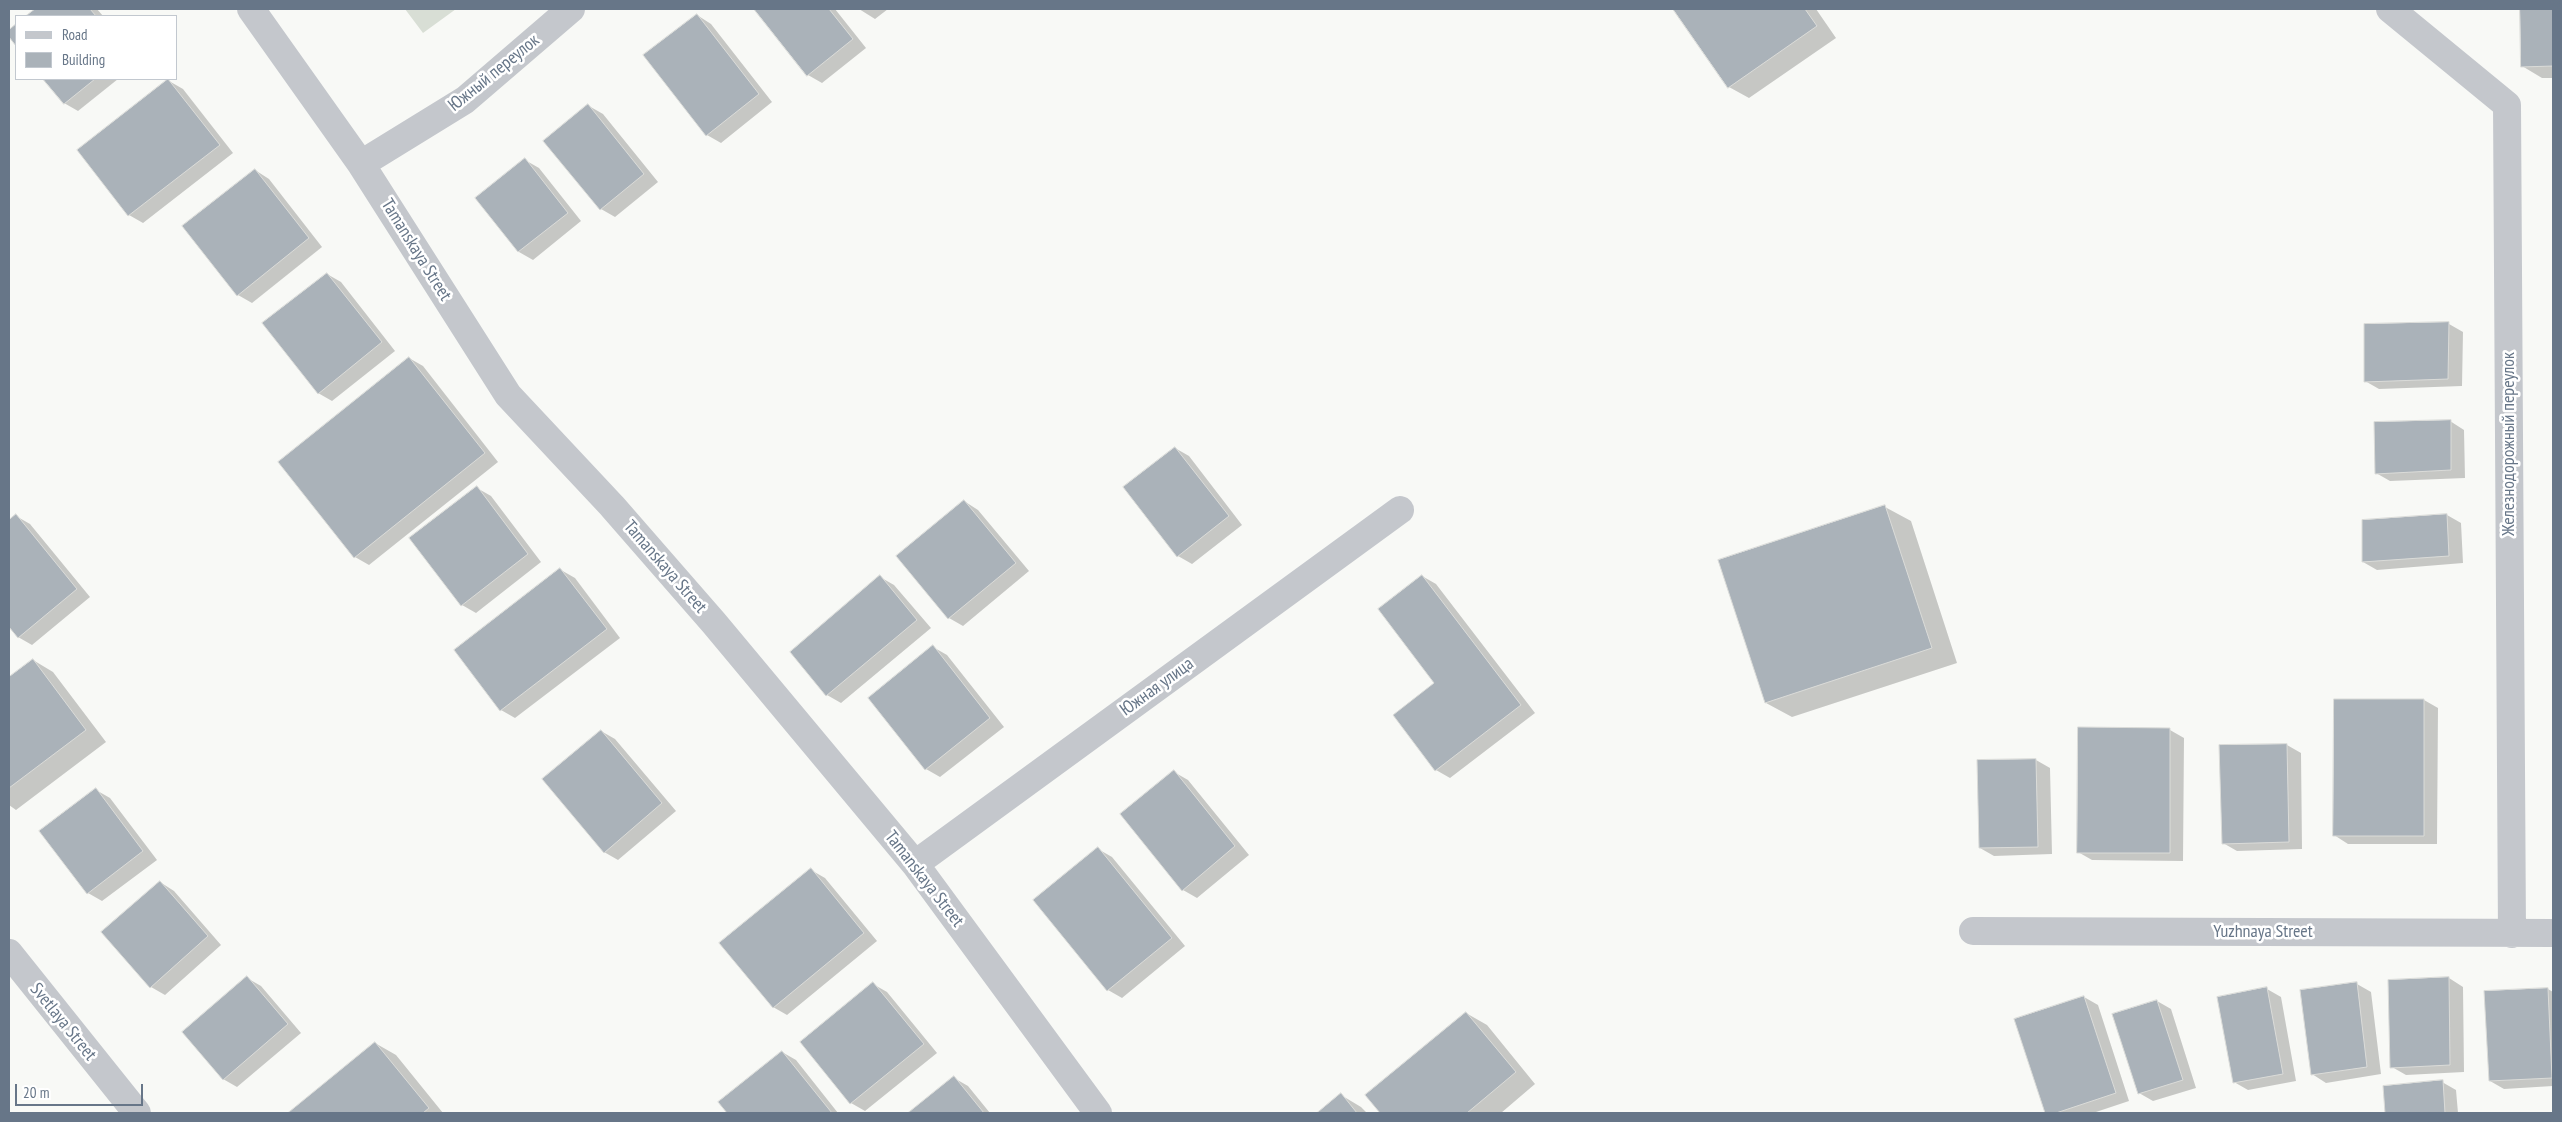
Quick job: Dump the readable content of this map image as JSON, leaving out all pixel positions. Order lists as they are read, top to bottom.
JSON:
{
  "streets": {
    "street": [
      "Южный переулок",
      "Tamanskaya Street",
      "Железнодорожный переулок",
      "Южная улица",
      "Yuzhnaya Street",
      "Svetlaya Street"
    ]
  },
  "crossings": [
    ["Южный переулок", "Tamanskaya Street"],
    ["Tamanskaya Street", "Южная улица"],
    ["Железнодорожный переулок", "Yuzhnaya Street"]
  ],
  "legend": ["Road", "Building"],
  "scale_bar": "20 m"
}
